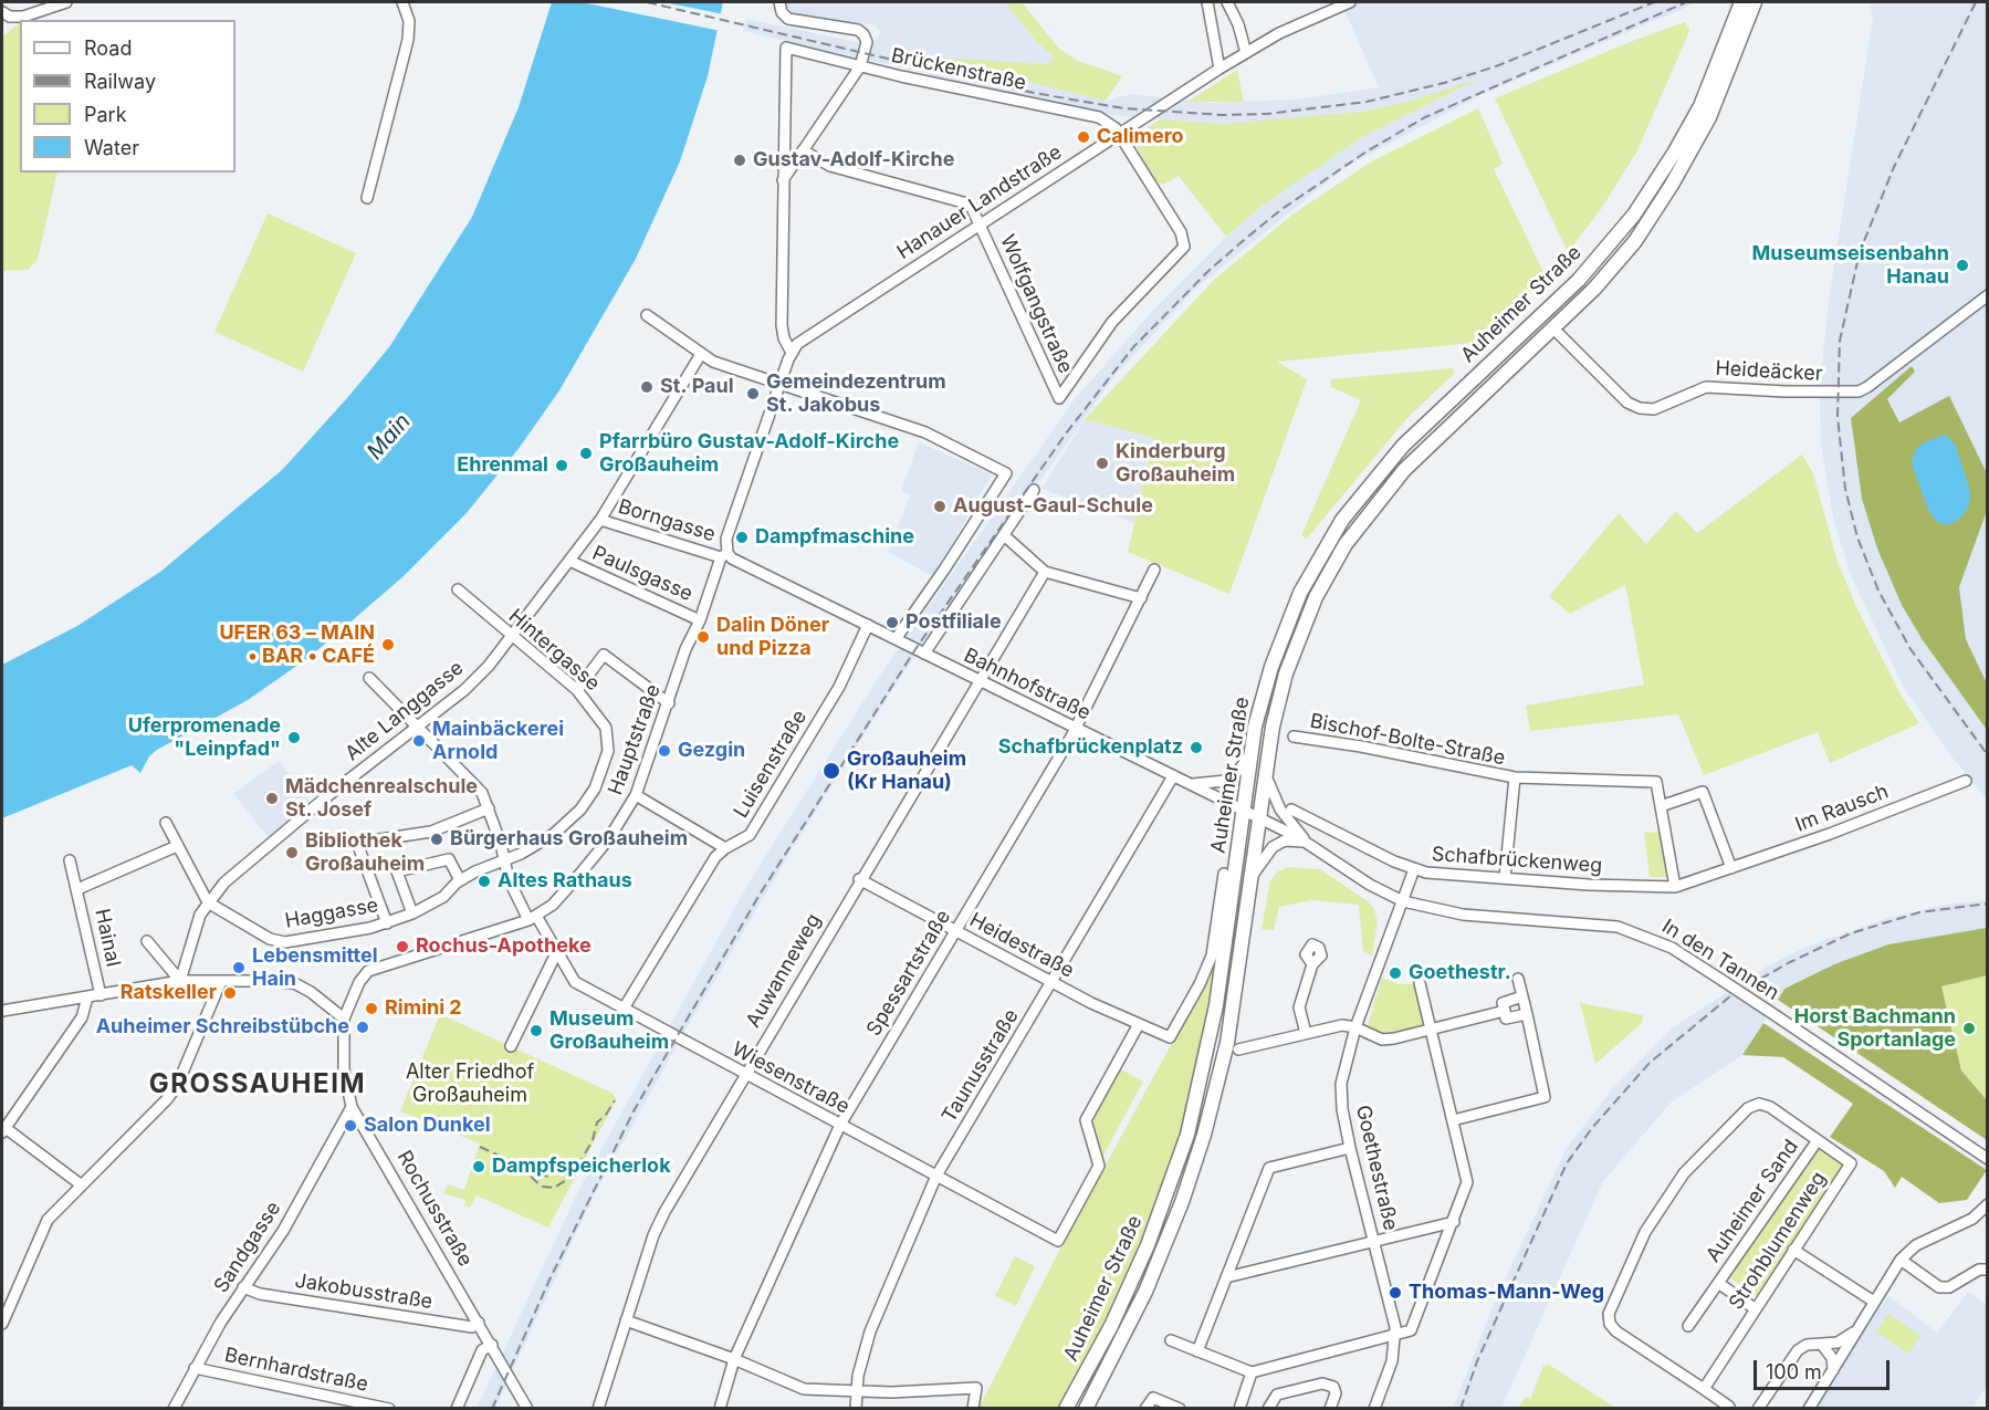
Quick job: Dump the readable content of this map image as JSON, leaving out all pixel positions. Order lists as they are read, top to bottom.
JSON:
{
  "streets": {
    "main road": ["Auheimer Straße"],
    "street": [
      "Brückenstraße",
      "Hanauer Landstraße",
      "Wolfgangstraße",
      "Heideäcker",
      "Borngasse",
      "Paulsgasse",
      "Hintergasse",
      "Bahnhofstraße",
      "Alte Langgasse",
      "Hauptstraße",
      "Bischof-Bolte-Straße",
      "Luisenstraße",
      "Im Rausch",
      "Schafbrückenweg",
      "Haggasse",
      "Hainal",
      "Heidestraße",
      "In den Tannen",
      "Auwanneweg",
      "Spessartstraße",
      "Taunusstraße",
      "Wiesenstraße",
      "Goethestraße",
      "Auheimer Sand",
      "Rochusstraße",
      "Strohblumenweg",
      "Sandgasse",
      "Jakobusstraße",
      "Bernhardstraße"
    ]
  },
  "crossings": [
    ["Brückenstraße", "Hanauer Landstraße"],
    ["Brückenstraße", "Wolfgangstraße"],
    ["Hanauer Landstraße", "Wolfgangstraße"],
    ["Hanauer Landstraße", "Hauptstraße"],
    ["Auheimer Straße", "Heideäcker"],
    ["Auheimer Straße", "Bahnhofstraße"],
    ["Auheimer Straße", "In den Tannen"],
    ["Borngasse", "Bahnhofstraße"],
    ["Borngasse", "Alte Langgasse"],
    ["Borngasse", "Hauptstraße"],
    ["Paulsgasse", "Alte Langgasse"],
    ["Paulsgasse", "Hauptstraße"],
    ["Hintergasse", "Alte Langgasse"],
    ["Hintergasse", "Haggasse"],
    ["Hintergasse", "Wiesenstraße"],
    ["Bahnhofstraße", "Hauptstraße"],
    ["Bahnhofstraße", "Luisenstraße"],
    ["Bahnhofstraße", "In den Tannen"],
    ["Bahnhofstraße", "Auwanneweg"],
    ["Bahnhofstraße", "Spessartstraße"],
    ["Bahnhofstraße", "Taunusstraße"],
    ["Alte Langgasse", "Haggasse"],
    ["Alte Langgasse", "Wiesenstraße"],
    ["Hauptstraße", "Wiesenstraße"],
    ["Hauptstraße", "Rochusstraße"],
    ["Bischof-Bolte-Straße", "Im Rausch"],
    ["Bischof-Bolte-Straße", "Schafbrückenweg"],
    ["Luisenstraße", "Wiesenstraße"],
    ["Im Rausch", "Schafbrückenweg"],
    ["Schafbrückenweg", "Goethestraße"],
    ["Haggasse", "Hainal"],
    ["Haggasse", "Wiesenstraße"],
    ["Heidestraße", "Auwanneweg"],
    ["Heidestraße", "Spessartstraße"],
    ["Heidestraße", "Taunusstraße"],
    ["Heidestraße", "Wiesenstraße"],
    ["In den Tannen", "Goethestraße"],
    ["Auwanneweg", "Wiesenstraße"],
    ["Spessartstraße", "Wiesenstraße"],
    ["Taunusstraße", "Wiesenstraße"],
    ["Auheimer Sand", "Strohblumenweg"],
    ["Rochusstraße", "Sandgasse"],
    ["Rochusstraße", "Jakobusstraße"],
    ["Sandgasse", "Jakobusstraße"],
    ["Sandgasse", "Bernhardstraße"]
  ],
  "districts": ["GROSSAUHEIM"],
  "water": ["Main"],
  "parks": ["Alter Friedhof Großauheim"],
  "places": [
    "Calimero",
    "Gustav-Adolf-Kirche",
    "Museumseisenbahn Hanau",
    "St. Paul",
    "Gemeindezentrum St. Jakobus",
    "Pfarrbüro Gustav-Adolf-Kirche Großauheim",
    "Kinderburg Großauheim",
    "Ehrenmal",
    "August-Gaul-Schule",
    "Dampfmaschine",
    "Postfiliale",
    "Dalin Döner und Pizza",
    "UFER 63 – MAIN • BAR • CAFÉ",
    "Uferpromenade \"Leinpfad\"",
    "Mainbäckerei Arnold",
    "Schafbrückenplatz",
    "Gezgin",
    "Großauheim (Kr Hanau)",
    "Mädchenrealschule St. Josef",
    "Bürgerhaus Großauheim",
    "Bibliothek Großauheim",
    "Altes Rathaus",
    "Rochus-Apotheke",
    "Lebensmittel Hain",
    "Goethestr.",
    "Ratskeller",
    "Rimini 2",
    "Auheimer Schreibstübche",
    "Horst Bachmann Sportanlage",
    "Museum Großauheim",
    "Salon Dunkel",
    "Dampfspeicherlok",
    "Thomas-Mann-Weg"
  ],
  "legend": [
    "Road",
    "Railway",
    "Park",
    "Water"
  ],
  "scale_bar": "100 m"
}
